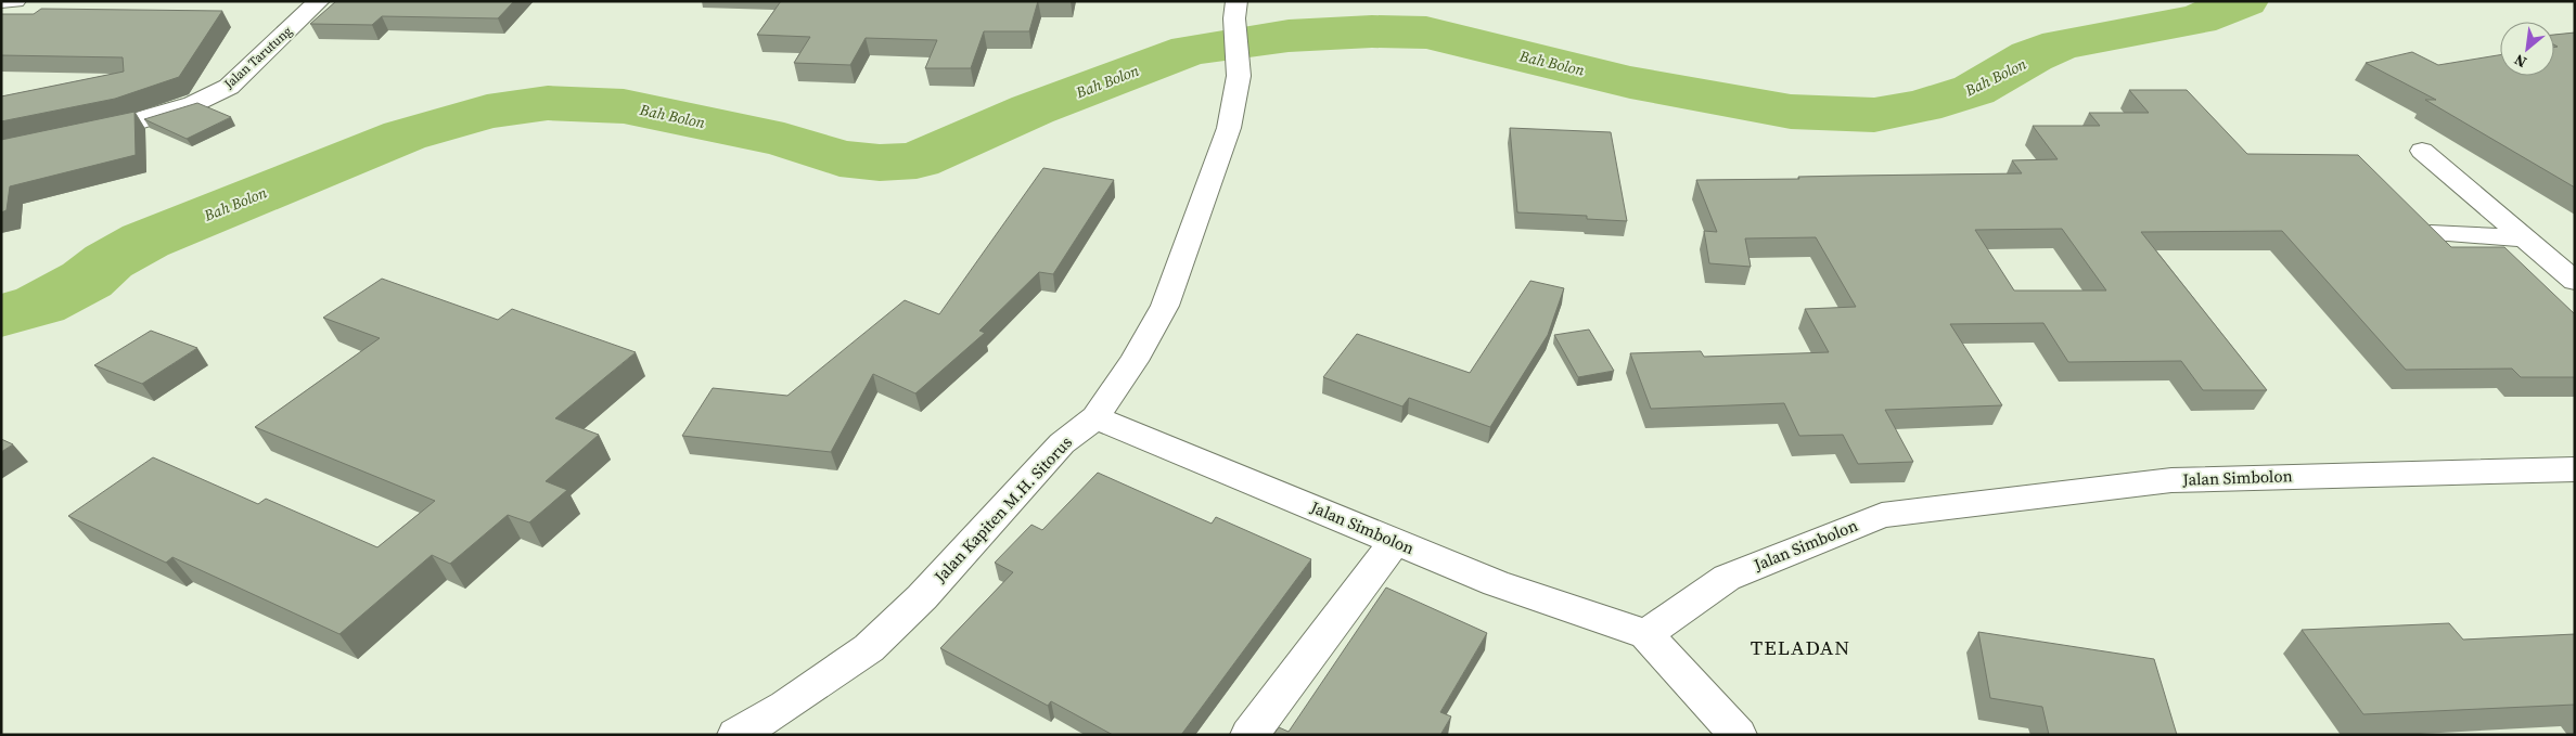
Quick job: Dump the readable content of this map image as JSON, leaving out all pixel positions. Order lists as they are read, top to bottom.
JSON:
{
  "streets": {
    "street": ["Jalan Tarutung", "Jalan Simbolon", "Jalan Kapiten M.H. Sitorus"]
  },
  "crossings": [
    ["Jalan Simbolon", "Jalan Kapiten M.H. Sitorus"]
  ],
  "districts": ["TELADAN"],
  "water": ["Bah Bolon"],
  "north": "bottom left"
}
